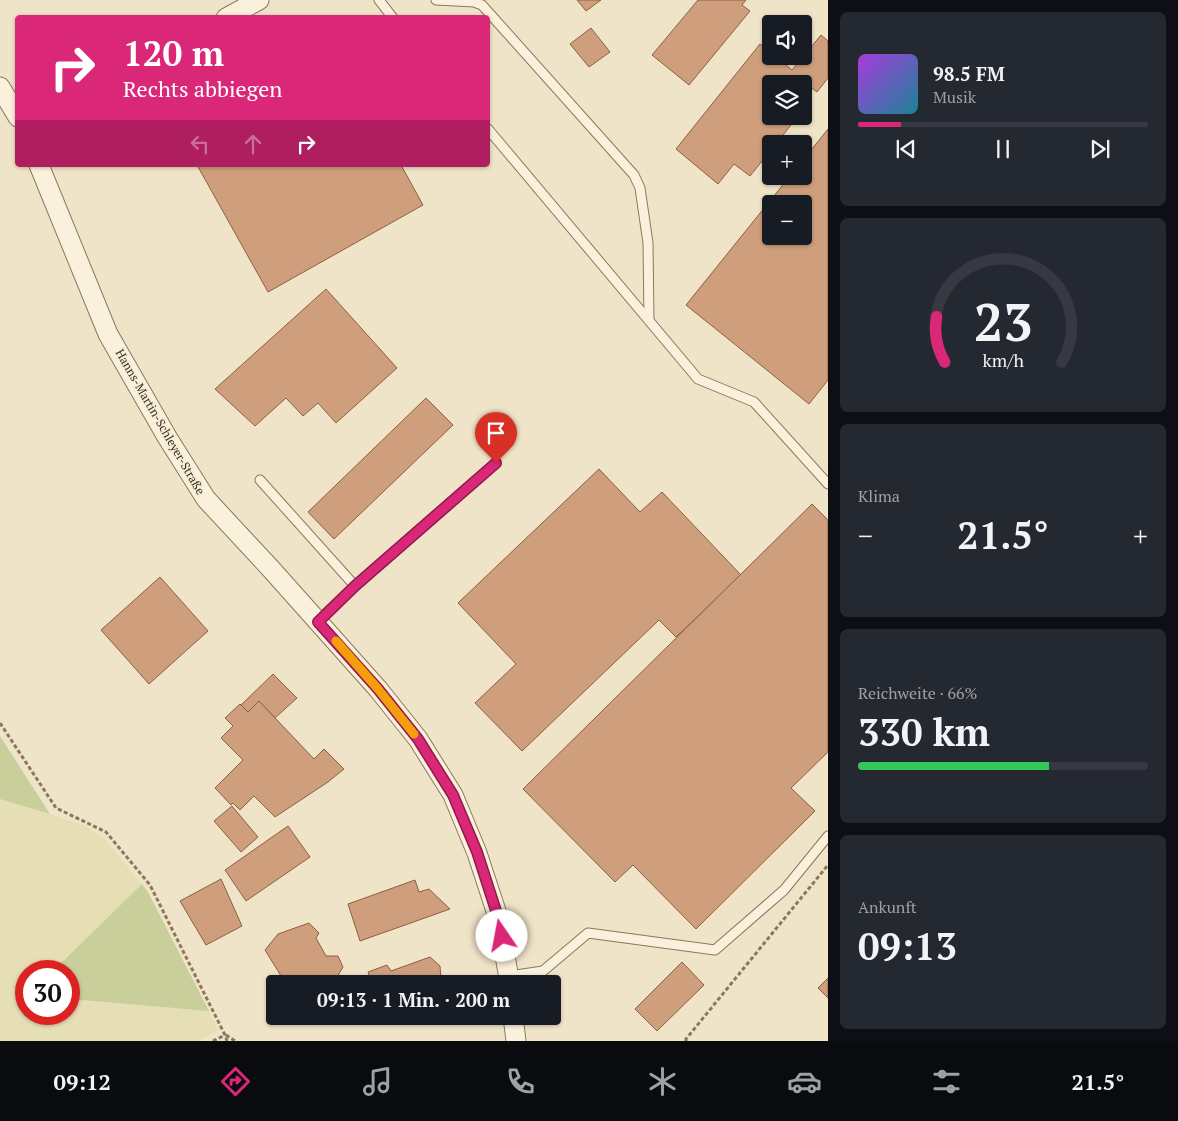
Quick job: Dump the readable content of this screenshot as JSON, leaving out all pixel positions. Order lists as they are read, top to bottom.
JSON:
{
  "streets": {
    "street": ["Hanns-Martin-Schleyer-Straße"]
  },
  "page": {
    "map_buttons": ["+", "−"],
    "turn": ["120 m", "Rechts abbiegen"],
    "song": ["98.5 FM", "Musik"],
    "tile": [
      "Klima",
      ["Reichweite · 66%", "330 km"],
      ["Ankunft", "09:13"]
    ],
    "heat": ["−", "21.5°", "+"],
    "limit": "30",
    "trip": "09:13 · 1 Min. · 200 m",
    "tabs": ["09:12", "21.5°"],
    "gauge": ["23", "km/h"]
  }
}
